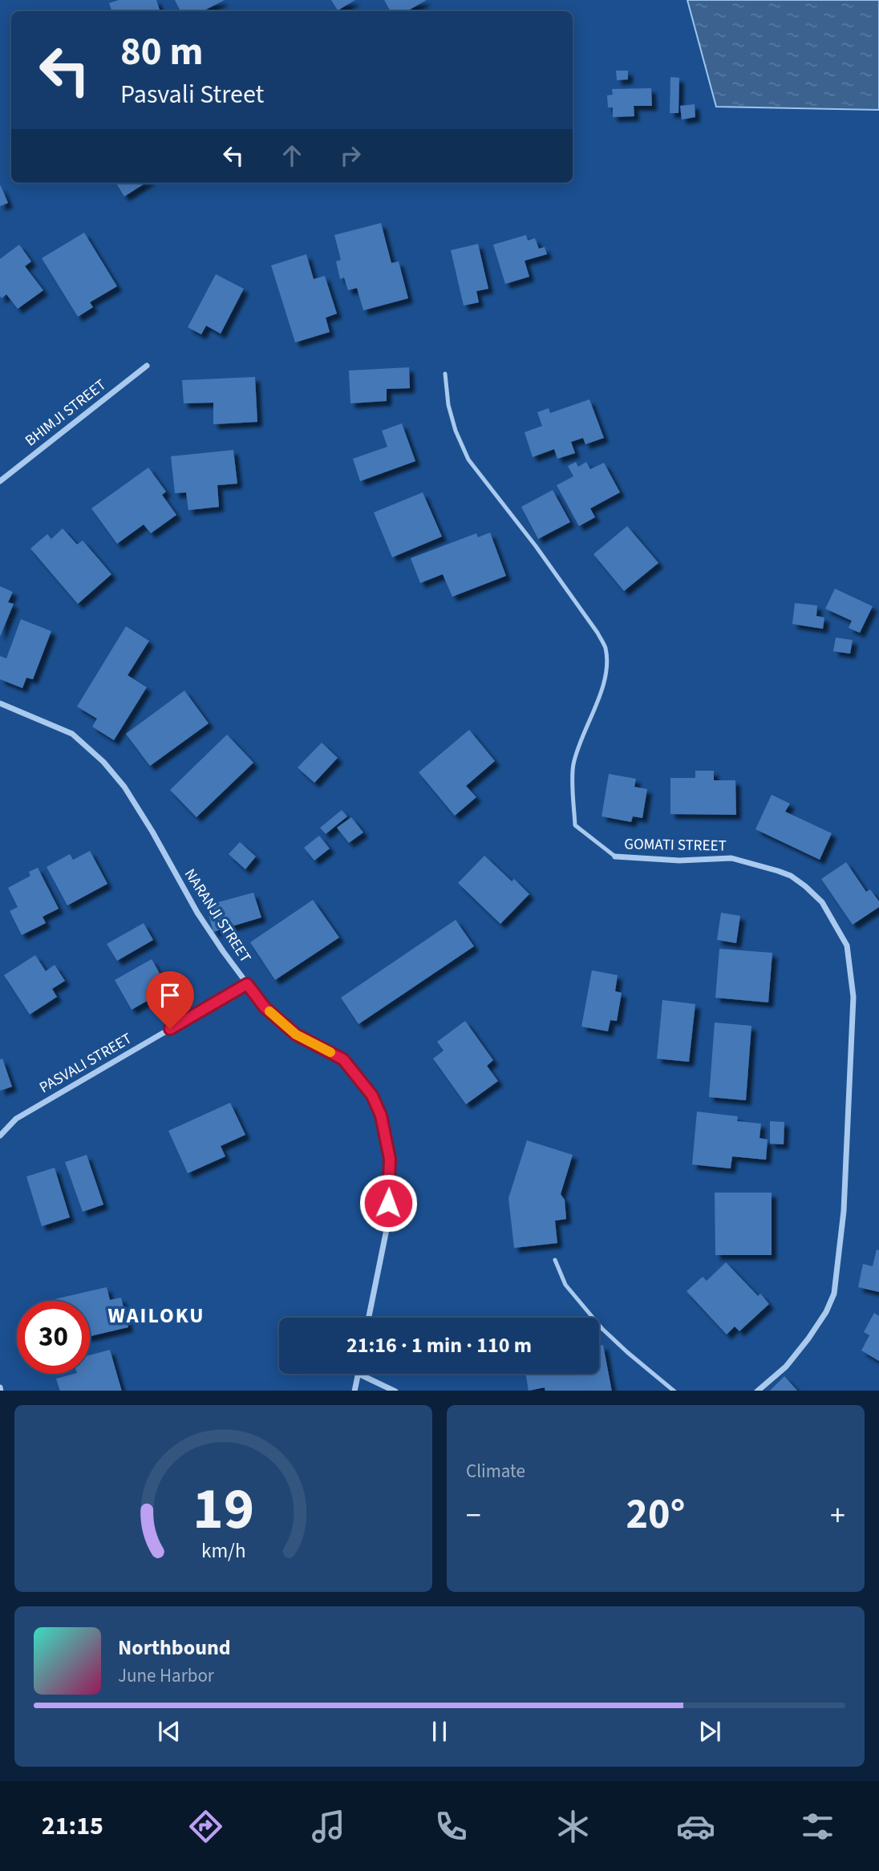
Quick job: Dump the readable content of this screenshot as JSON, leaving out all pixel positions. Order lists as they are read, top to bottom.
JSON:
{
  "streets": {
    "street": [
      "BHIMJI STREET",
      "GOMATI STREET",
      "NARANJI STREET",
      "PASVALI STREET"
    ]
  },
  "crossings": [
    ["NARANJI STREET", "PASVALI STREET"]
  ],
  "districts": ["WAILOKU"],
  "page": {
    "turn": ["80 m", "Pasvali Street"],
    "limit": "30",
    "trip": "21:16 · 1 min · 110 m",
    "tile": "Climate",
    "heat": ["−", "20°", "+"],
    "song": ["Northbound", "June Harbor"],
    "tabs": "21:15",
    "gauge": ["19", "km/h"]
  }
}
